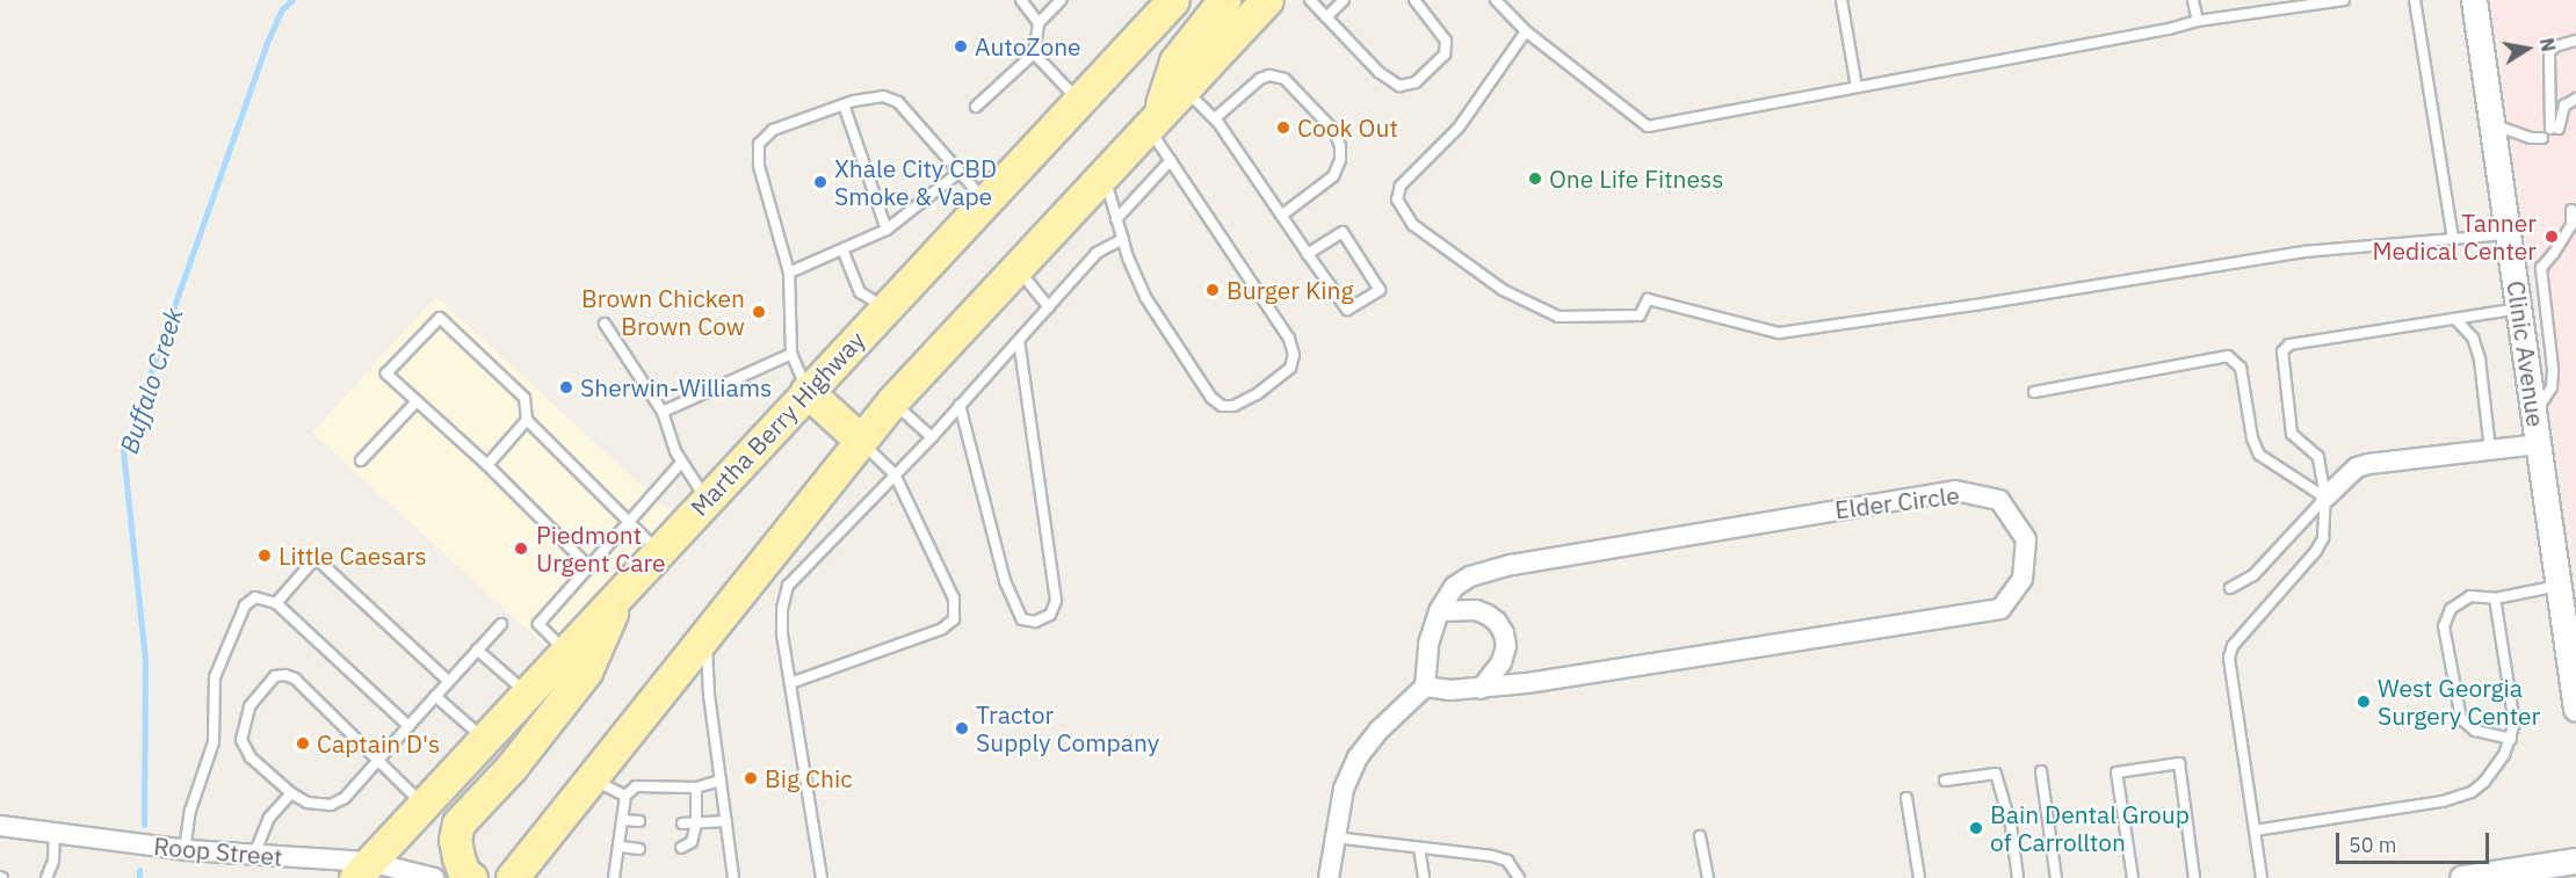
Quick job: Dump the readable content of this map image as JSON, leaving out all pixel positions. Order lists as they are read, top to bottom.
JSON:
{
  "streets": {
    "main road": ["Martha Berry Highway"],
    "street": ["Clinic Avenue", "Elder Circle", "Roop Street"]
  },
  "crossings": [
    ["Martha Berry Highway", "Roop Street"]
  ],
  "water": ["Buffalo Creek"],
  "places": [
    "AutoZone",
    "Cook Out",
    "One Life Fitness",
    "Xhale City CBD Smoke & Vape",
    "Tanner Medical Center",
    "Burger King",
    "Brown Chicken Brown Cow",
    "Sherwin-Williams",
    "Piedmont Urgent Care",
    "Little Caesars",
    "West Georgia Surgery Center",
    "Tractor Supply Company",
    "Captain D's",
    "Big Chic",
    "Bain Dental Group of Carrollton"
  ],
  "scale_bar": "50 m",
  "north": "right"
}
